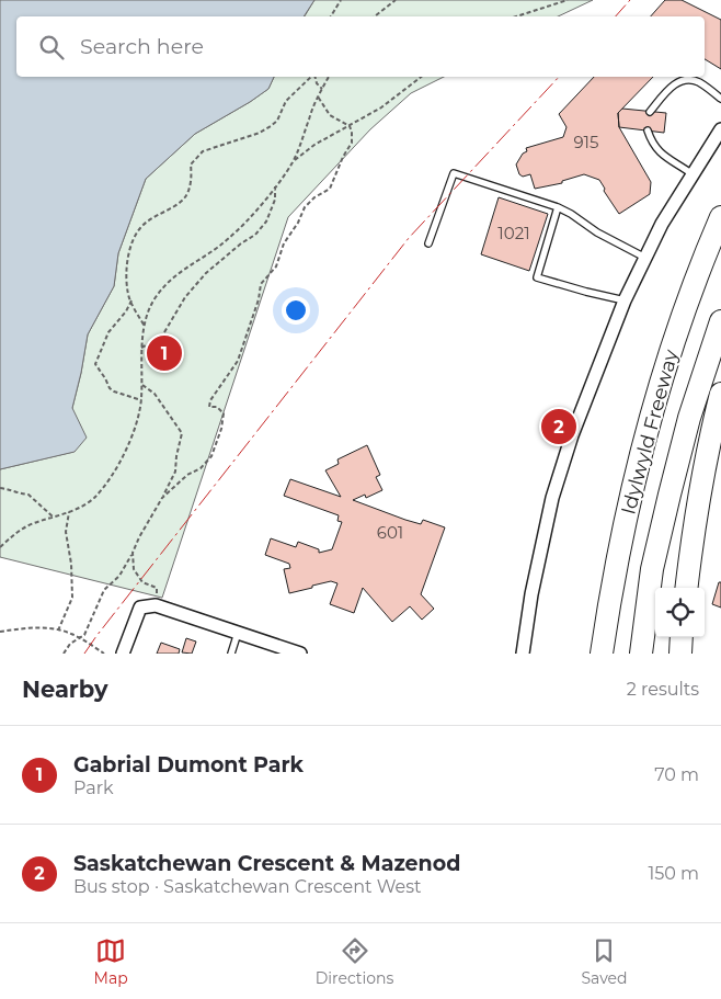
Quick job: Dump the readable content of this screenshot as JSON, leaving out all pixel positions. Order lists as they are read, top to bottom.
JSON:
{
  "streets": {
    "highway": ["Idylwyld Freeway"]
  },
  "house_numbers": ["915", "1021", "601"],
  "page": {
    "search": "Search here",
    "pins": ["1", "2"],
    "heading": ["Nearby", "2 results"],
    "list": [
      {
        "mark": "1",
        "name": "Gabrial Dumont Park",
        "note": "Park",
        "value": "70 m"
      },
      {
        "mark": "2",
        "name": "Saskatchewan Crescent & Mazenod",
        "note": "Bus stop · Saskatchewan Crescent West",
        "value": "150 m"
      }
    ],
    "nav": ["Map", "Directions", "Saved"]
  }
}
